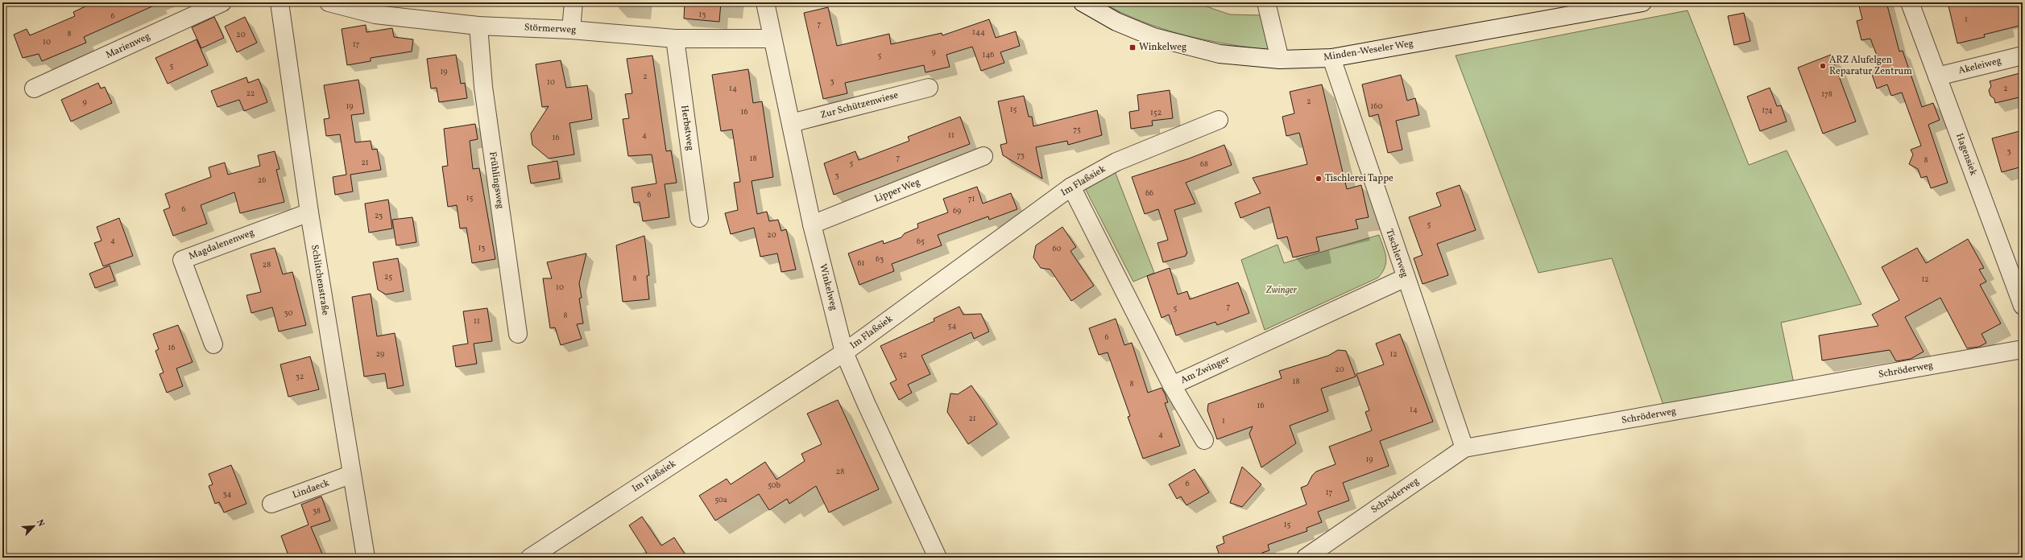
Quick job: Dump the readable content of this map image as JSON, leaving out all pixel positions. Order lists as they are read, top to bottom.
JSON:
{
  "streets": {
    "street": [
      "Störmerweg",
      "Marienweg",
      "Minden-Weseler Weg",
      "Akeleiweg",
      "Zur Schützenwiese",
      "Herbstweg",
      "Hagensiek",
      "Frühlingsweg",
      "Im Flaßsiek",
      "Lipper Weg",
      "Magdalenenweg",
      "Tischlerweg",
      "Schlitchenstraße",
      "Winkelweg",
      "Am Zwinger",
      "Schröderweg",
      "Lindaeck"
    ]
  },
  "crossings": [
    ["Störmerweg", "Herbstweg"],
    ["Störmerweg", "Frühlingsweg"],
    ["Störmerweg", "Winkelweg"],
    ["Minden-Weseler Weg", "Tischlerweg"],
    ["Akeleiweg", "Hagensiek"],
    ["Zur Schützenwiese", "Winkelweg"],
    ["Im Flaßsiek", "Winkelweg"],
    ["Im Flaßsiek", "Am Zwinger"],
    ["Lipper Weg", "Winkelweg"],
    ["Magdalenenweg", "Schlitchenstraße"],
    ["Tischlerweg", "Am Zwinger"],
    ["Tischlerweg", "Schröderweg"],
    ["Schlitchenstraße", "Lindaeck"]
  ],
  "parks": ["Zwinger"],
  "places": {
    "transit": ["Winkelweg"],
    "other": ["ARZ Alufelgen Reparatur Zentrum", "Tischlerei Tappe"]
  },
  "house_numbers": [
    "13",
    "6",
    "1",
    "7",
    "144",
    "8",
    "20",
    "10",
    "17",
    "9",
    "146",
    "5",
    "5",
    "19",
    "2",
    "3",
    "10",
    "14",
    "2",
    "22",
    "178",
    "2",
    "9",
    "19",
    "160",
    "15",
    "174",
    "16",
    "152",
    "75",
    "4",
    "11",
    "16",
    "3",
    "73",
    "7",
    "18",
    "8",
    "21",
    "5",
    "68",
    "3",
    "26",
    "66",
    "6",
    "15",
    "71",
    "6",
    "69",
    "23",
    "5",
    "20",
    "4",
    "65",
    "13",
    "60",
    "63",
    "61",
    "28",
    "25",
    "8",
    "12",
    "10",
    "7",
    "5",
    "30",
    "8",
    "11",
    "54",
    "6",
    "16",
    "29",
    "12",
    "52",
    "20",
    "32",
    "18",
    "8",
    "16",
    "14",
    "21",
    "1",
    "4",
    "19",
    "28",
    "6",
    "50b",
    "17",
    "34",
    "50a",
    "38",
    "15"
  ],
  "north": "top right"
}
